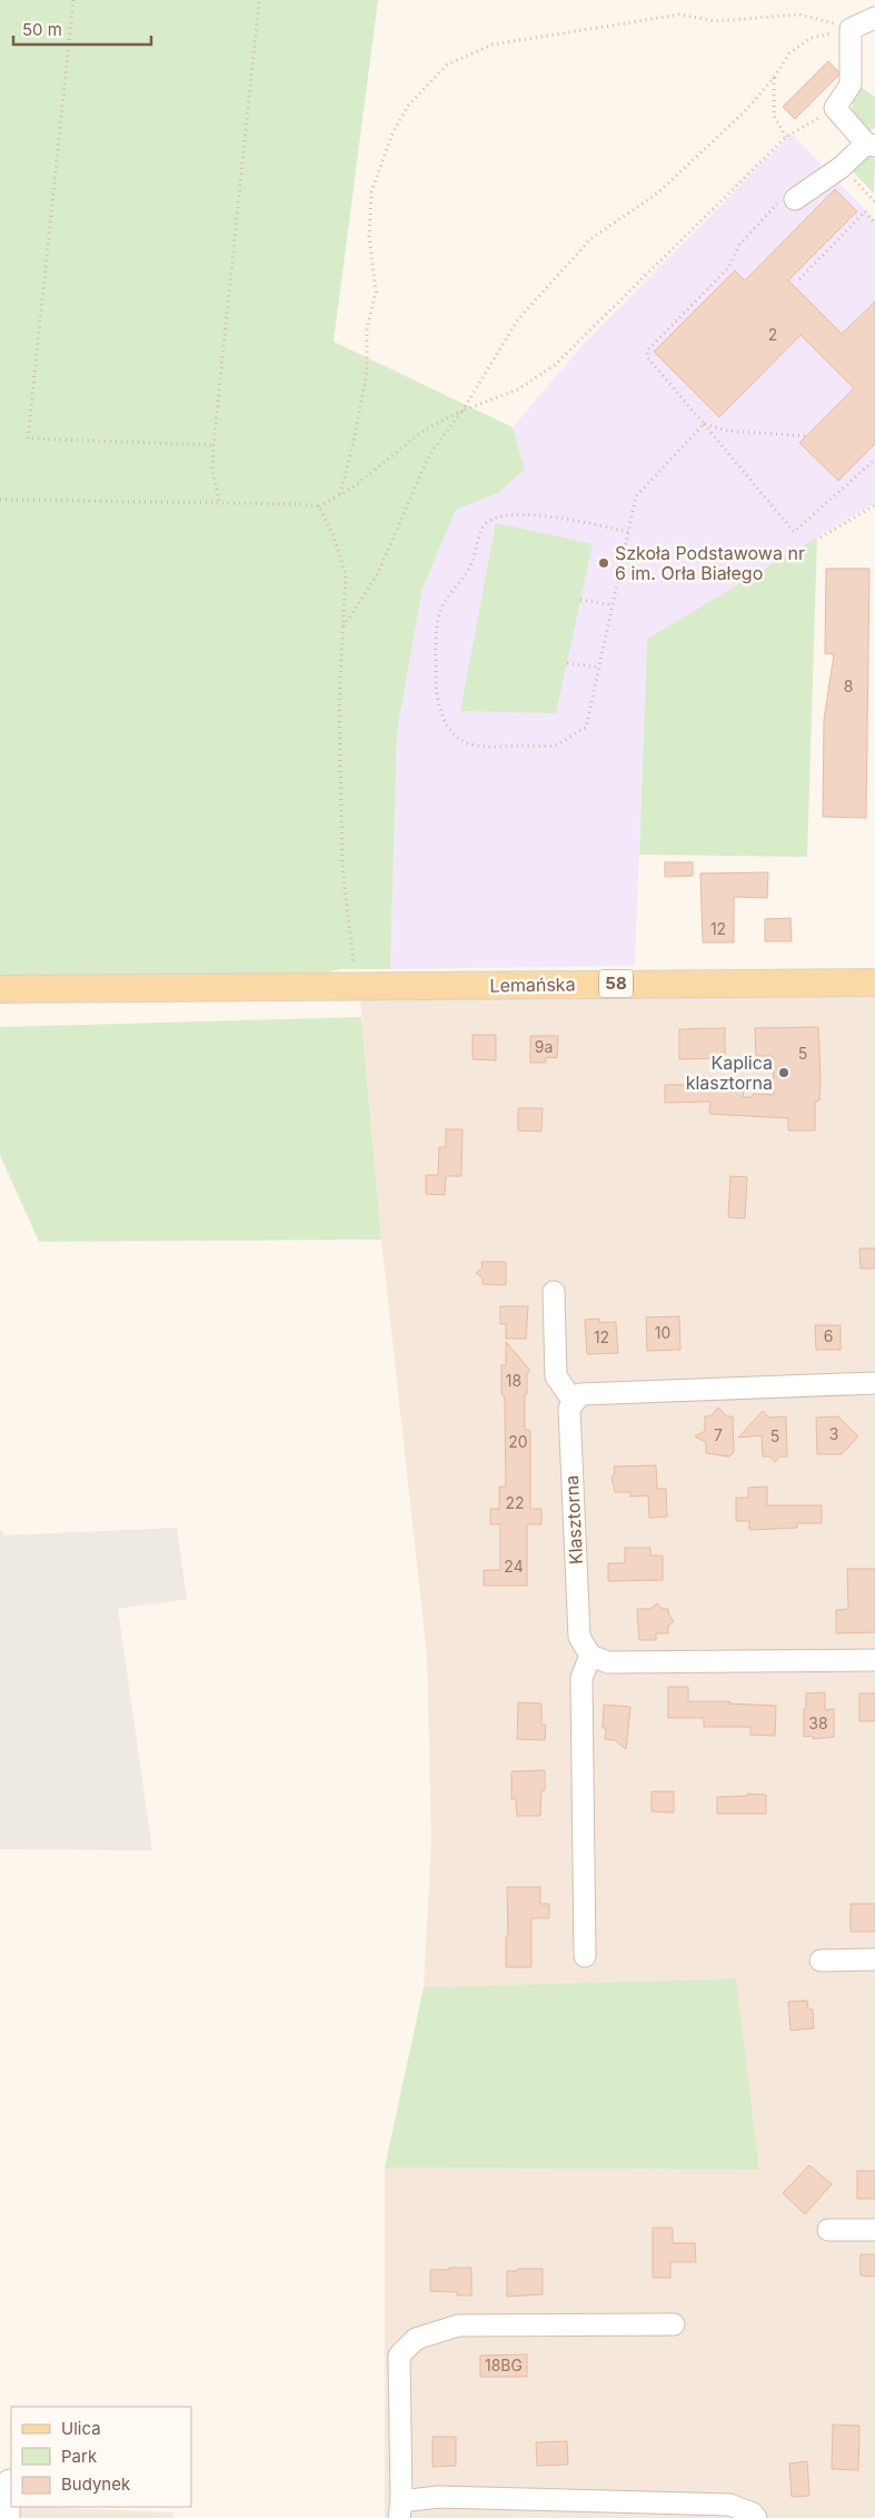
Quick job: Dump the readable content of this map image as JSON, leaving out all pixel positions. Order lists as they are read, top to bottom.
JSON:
{
  "streets": {
    "main road": ["58", "Lemańska"],
    "street": ["Klasztorna"]
  },
  "crossings": [
    ["58", "Lemańska"]
  ],
  "places": ["Szkoła Podstawowa nr 6 im. Orła Białego", "Kaplica klasztorna"],
  "house_numbers": [
    "2",
    "8",
    "12",
    "9a",
    "5",
    "10",
    "6",
    "12",
    "18",
    "3",
    "7",
    "5",
    "20",
    "22",
    "24",
    "38",
    "18BG"
  ],
  "legend": ["Ulica", "Park", "Budynek"],
  "scale_bar": "50 m"
}
